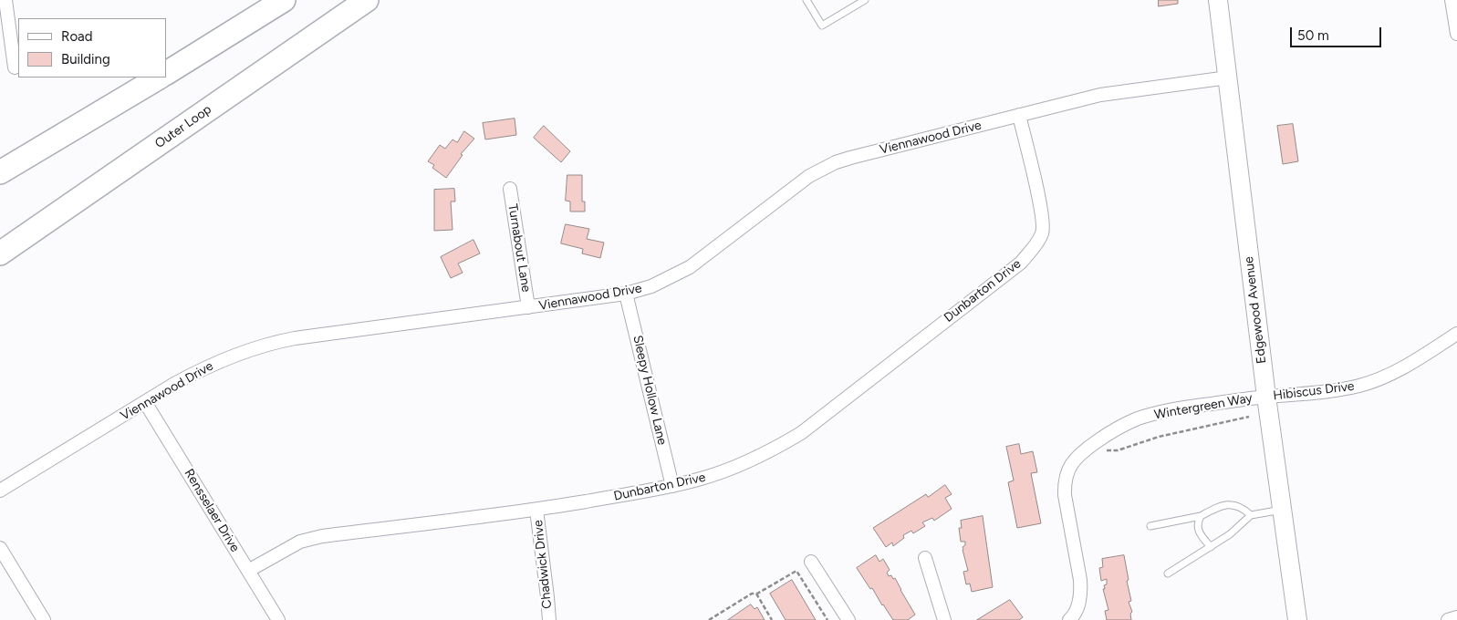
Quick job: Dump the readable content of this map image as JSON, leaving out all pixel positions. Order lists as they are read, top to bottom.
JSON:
{
  "streets": {
    "highway": ["Outer Loop"],
    "street": [
      "Viennawood Drive",
      "Turnabout Lane",
      "Dunbarton Drive",
      "Edgewood Avenue",
      "Sleepy Hollow Lane",
      "Hibiscus Drive",
      "Wintergreen Way",
      "Rensselaer Drive",
      "Chadwick Drive"
    ]
  },
  "crossings": [
    ["Viennawood Drive", "Turnabout Lane"],
    ["Viennawood Drive", "Dunbarton Drive"],
    ["Viennawood Drive", "Edgewood Avenue"],
    ["Viennawood Drive", "Sleepy Hollow Lane"],
    ["Viennawood Drive", "Rensselaer Drive"],
    ["Dunbarton Drive", "Sleepy Hollow Lane"],
    ["Dunbarton Drive", "Rensselaer Drive"],
    ["Dunbarton Drive", "Chadwick Drive"],
    ["Edgewood Avenue", "Hibiscus Drive"],
    ["Edgewood Avenue", "Wintergreen Way"],
    ["Hibiscus Drive", "Wintergreen Way"]
  ],
  "legend": ["Road", "Building"],
  "scale_bar": "50 m"
}
